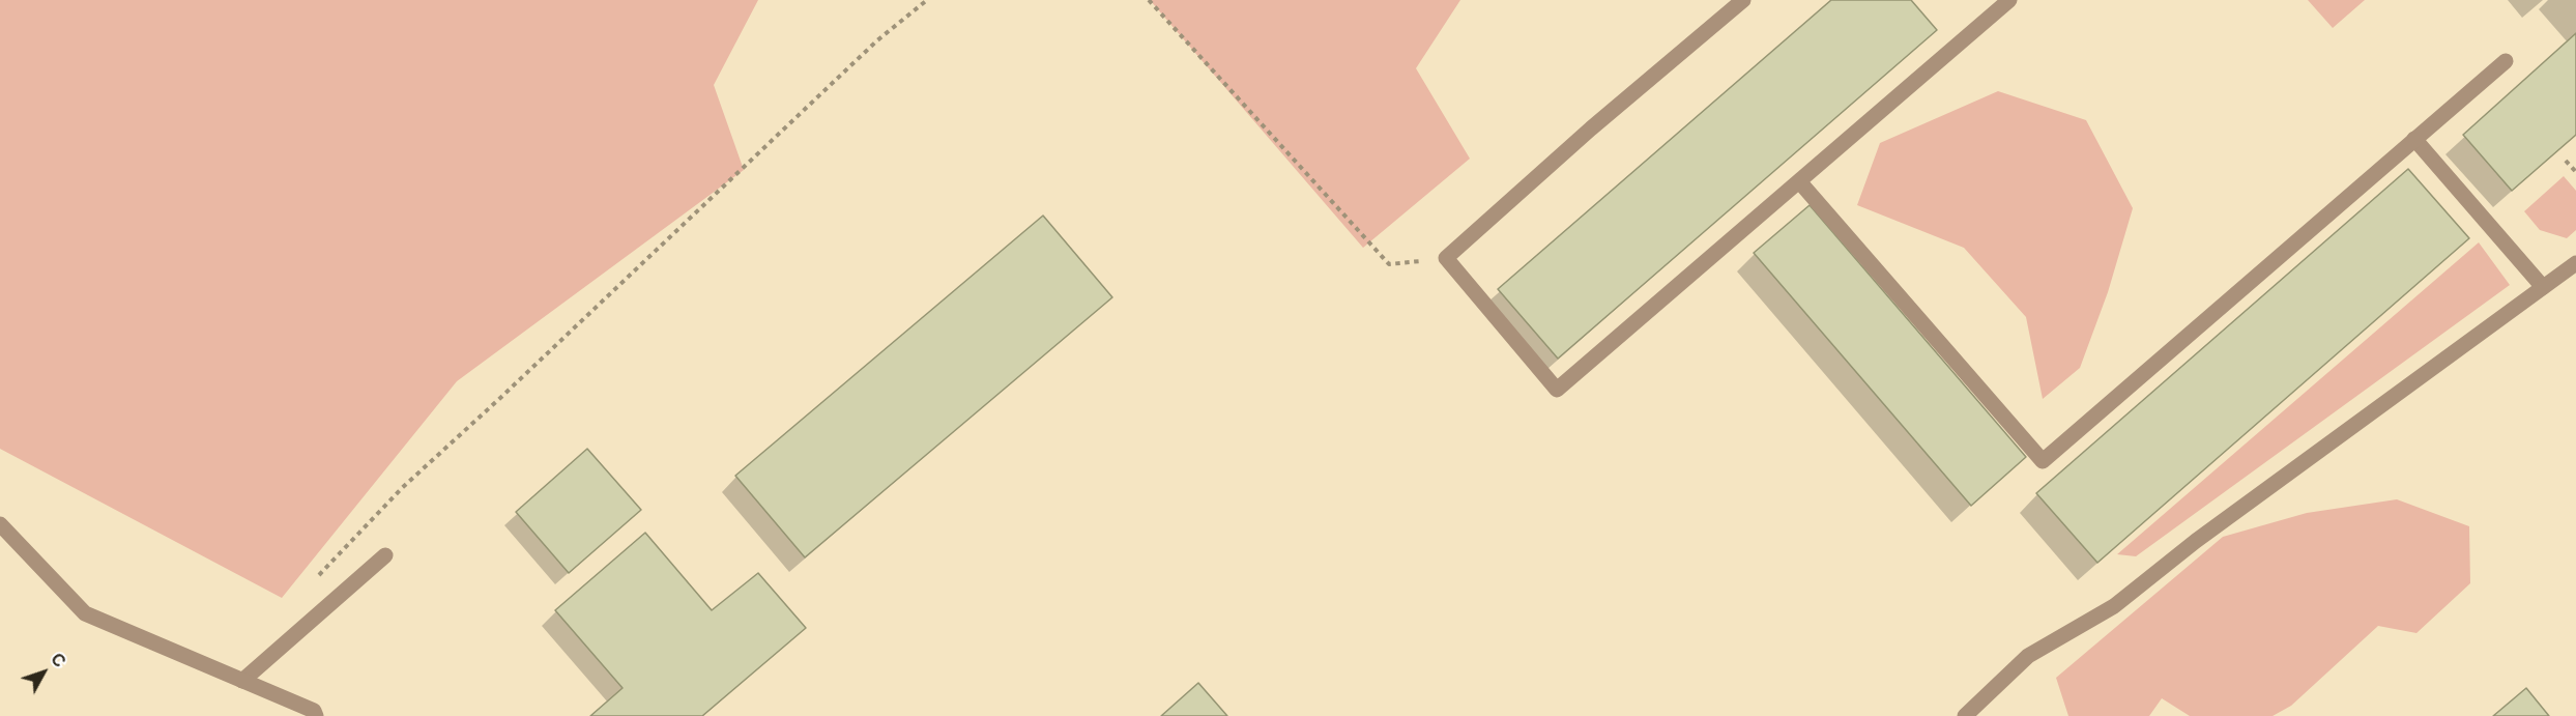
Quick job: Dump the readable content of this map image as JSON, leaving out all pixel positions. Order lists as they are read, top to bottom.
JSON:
{
  "north": "top right"
}
